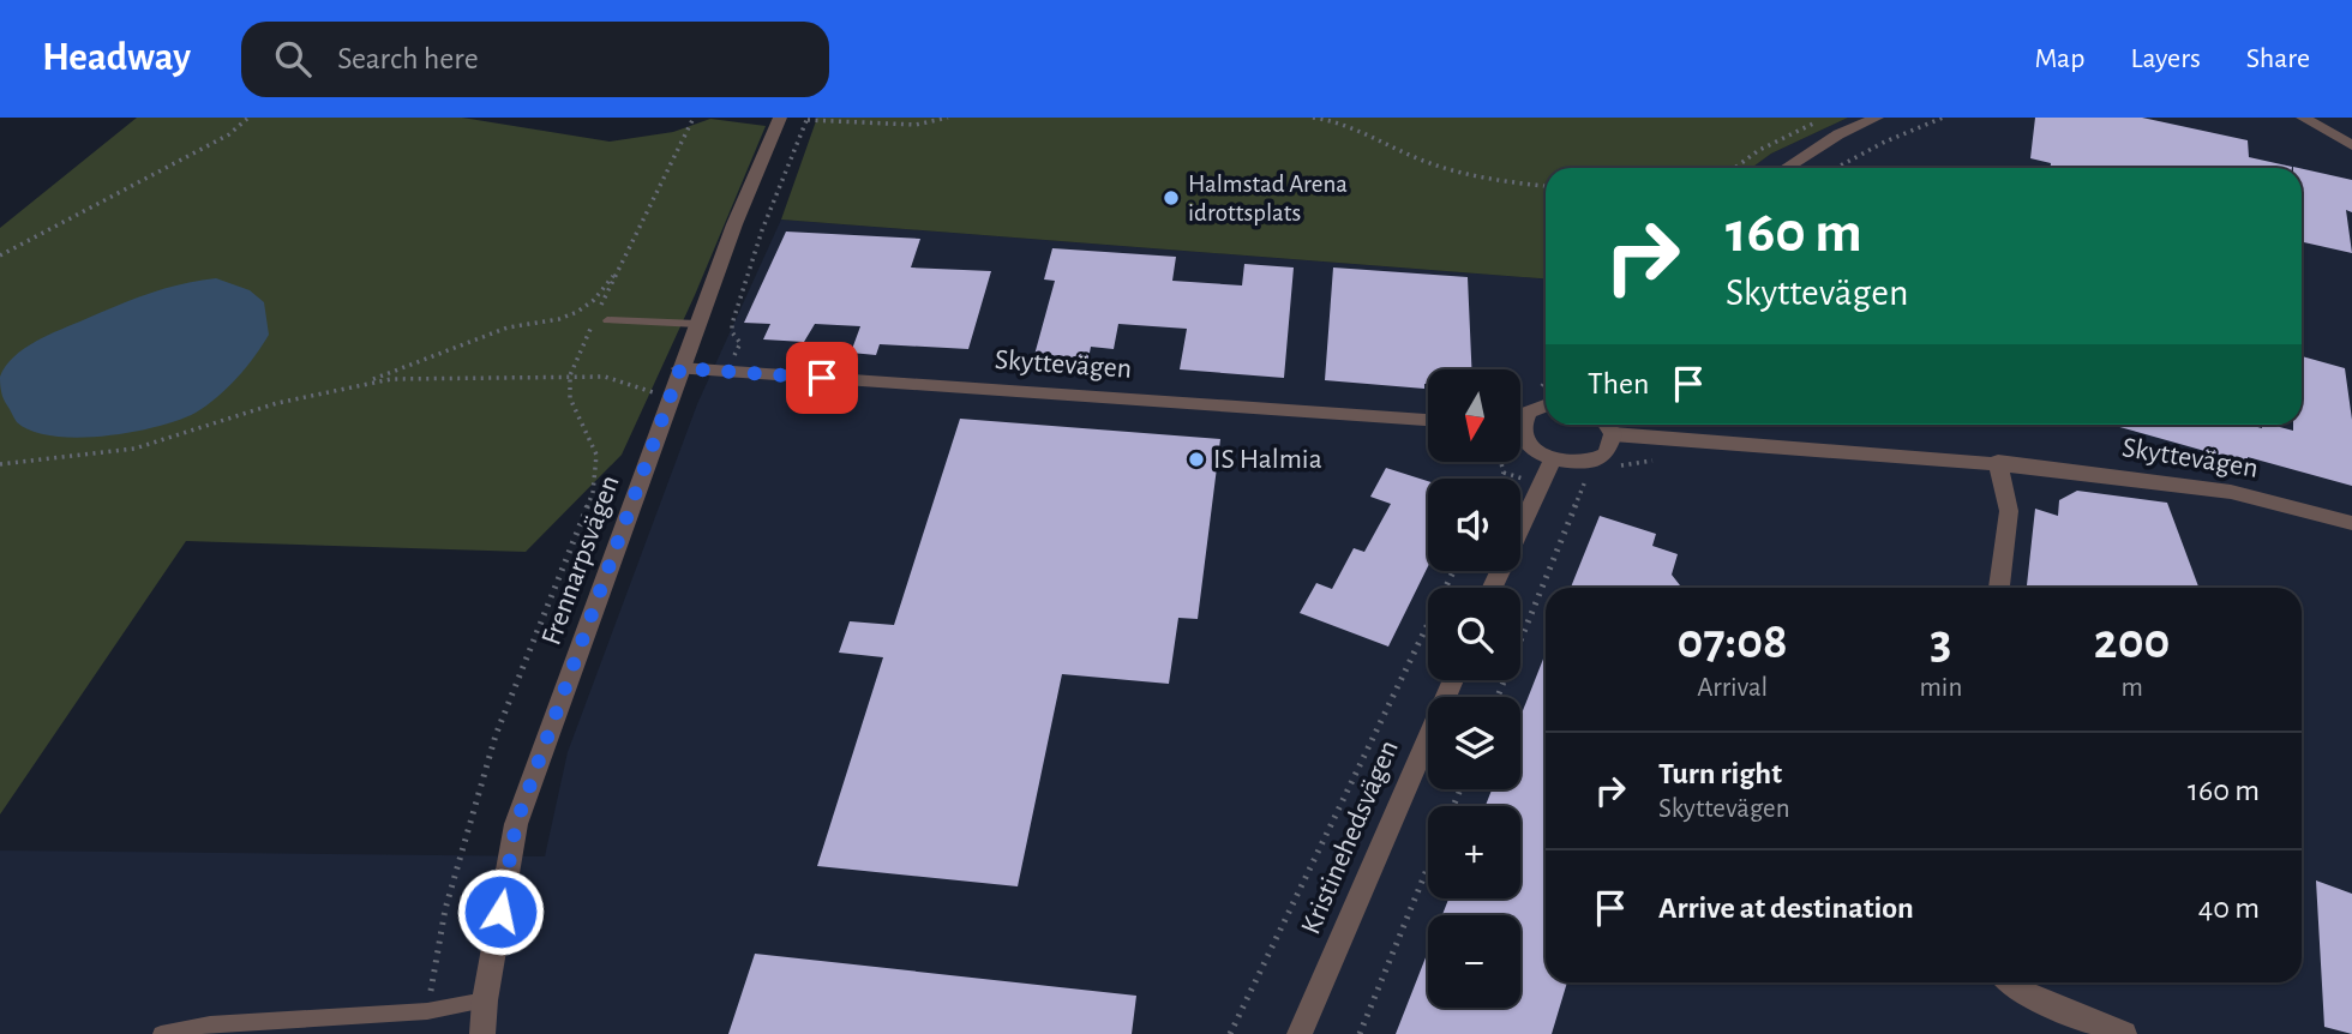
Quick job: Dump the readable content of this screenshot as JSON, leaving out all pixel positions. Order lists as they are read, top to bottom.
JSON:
{
  "streets": {
    "street": ["Skyttevägen", "Frennarpsvägen", "Kristinehedsvägen"]
  },
  "crossings": [
    ["Skyttevägen", "Frennarpsvägen"]
  ],
  "places": ["Halmstad Arena idrottsplats", "IS Halmia"],
  "north": "bottom",
  "page": {
    "header": "Headway",
    "search": "Search here",
    "nav": ["Map", "Layers", "Share"],
    "turn": ["160 m", "Skyttevägen"],
    "then": "Then",
    "map_buttons": ["+", "−"],
    "eta": [
      "07:08",
      "Arrival",
      "3",
      "min",
      "200",
      "m"
    ],
    "list": [
      {
        "name": "Turn right",
        "note": "Skyttevägen",
        "value": "160 m"
      },
      {
        "name": "Arrive at destination",
        "value": "40 m"
      }
    ]
  }
}
